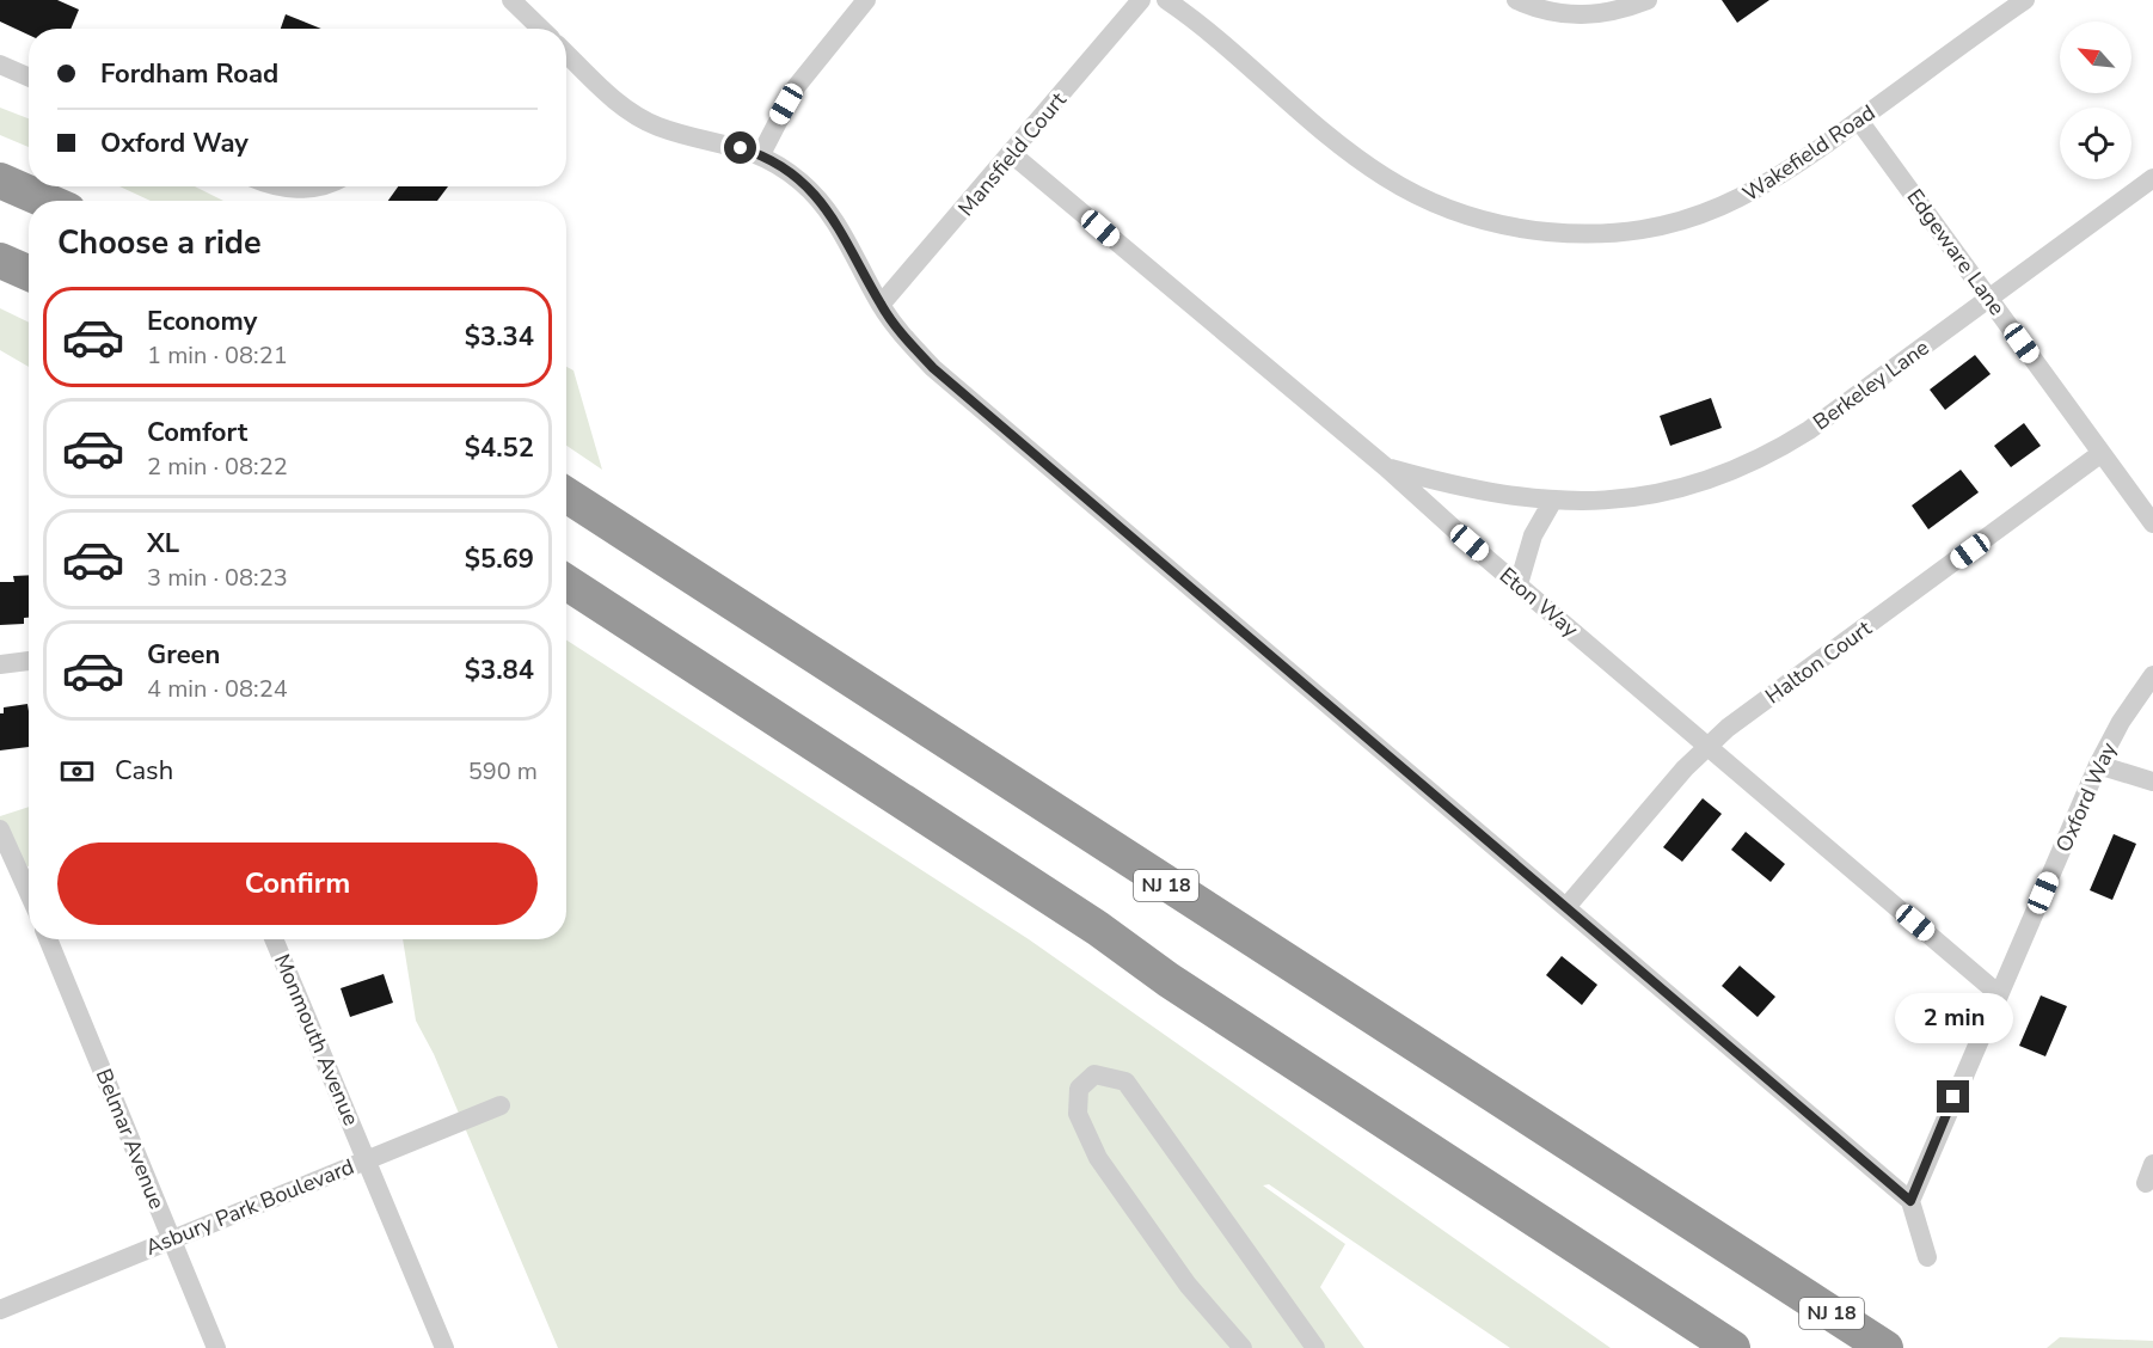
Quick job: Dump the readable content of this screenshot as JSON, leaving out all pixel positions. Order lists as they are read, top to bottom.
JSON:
{
  "streets": {
    "highway": ["NJ 18"],
    "street": [
      "Wakefield Road",
      "Mansfield Court",
      "Edgeware Lane",
      "Berkeley Lane",
      "Eton Way",
      "Halton Court",
      "Oxford Way",
      "Monmouth Avenue",
      "Belmar Avenue",
      "Asbury Park Boulevard"
    ]
  },
  "crossings": [
    ["Wakefield Road", "Edgeware Lane"],
    ["Mansfield Court", "Eton Way"],
    ["Edgeware Lane", "Berkeley Lane"],
    ["Edgeware Lane", "Halton Court"],
    ["Berkeley Lane", "Eton Way"],
    ["Eton Way", "Halton Court"],
    ["Eton Way", "Oxford Way"],
    ["Monmouth Avenue", "Asbury Park Boulevard"],
    ["Belmar Avenue", "Asbury Park Boulevard"]
  ],
  "north": "top left",
  "page": {
    "banner": ["Fordham Road", "Oxford Way"],
    "heading": "Choose a ride",
    "list": [
      {
        "name": "Economy",
        "note": "1 min · 08:21",
        "value": "$3.34"
      },
      {
        "name": "Comfort",
        "note": "2 min · 08:22",
        "value": "$4.52"
      },
      {
        "name": "XL",
        "note": "3 min · 08:23",
        "value": "$5.69"
      },
      {
        "name": "Green",
        "note": "4 min · 08:24",
        "value": "$3.84"
      }
    ],
    "pay": ["Cash", "590 m"],
    "buttons": "Confirm",
    "bubble": "2 min"
  }
}
